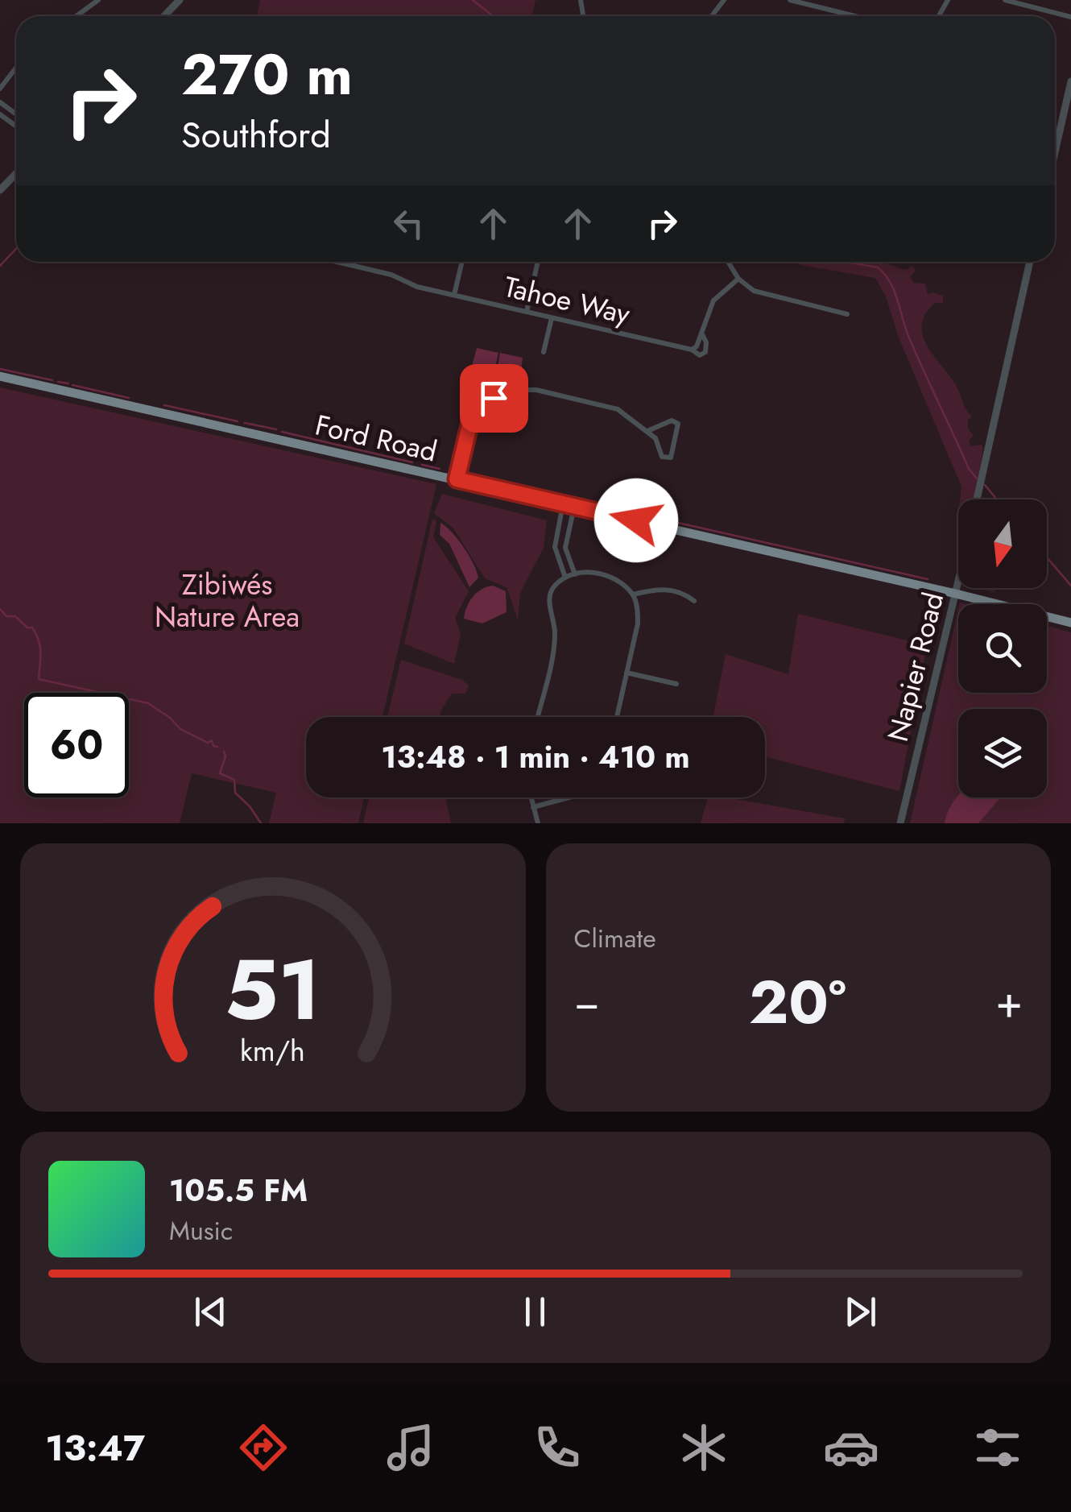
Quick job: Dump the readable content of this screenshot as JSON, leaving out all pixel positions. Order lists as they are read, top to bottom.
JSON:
{
  "streets": {
    "main road": ["Ford Road"],
    "street": ["Tahoe Way", "Napier Road"]
  },
  "crossings": [
    ["Ford Road", "Napier Road"]
  ],
  "parks": ["Zibiwés Nature Area"],
  "north": "bottom",
  "page": {
    "turn": ["270 m", "Southford"],
    "limit": "60",
    "trip": "13:48 · 1 min · 410 m",
    "tile": "Climate",
    "heat": ["−", "20°", "+"],
    "song": ["105.5 FM", "Music"],
    "tabs": "13:47",
    "gauge": ["51", "km/h"]
  }
}
